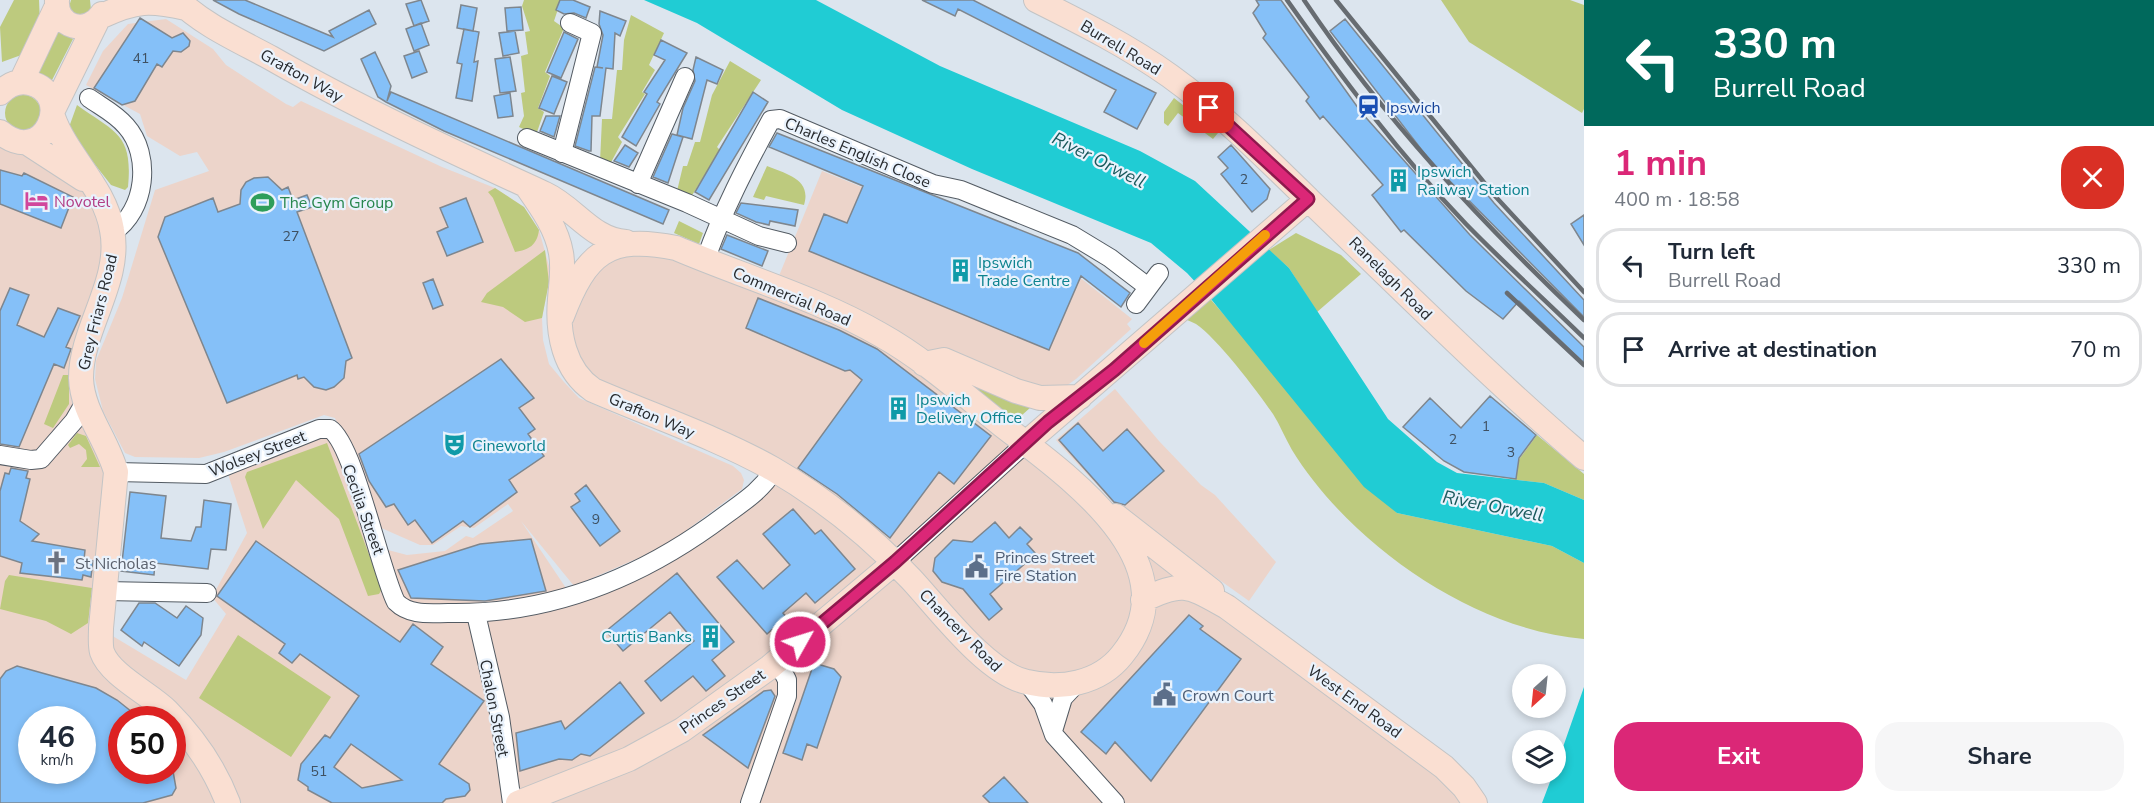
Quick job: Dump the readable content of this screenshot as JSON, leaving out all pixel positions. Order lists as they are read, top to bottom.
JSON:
{
  "streets": {
    "main road": [
      "Burrell Road",
      "Grafton Way",
      "Ranelagh Road",
      "Commercial Road",
      "Grey Friars Road",
      "Chancery Road",
      "Princes Street",
      "West End Road"
    ],
    "street": [
      "Charles English Close",
      "Wolsey Street",
      "Cecilia Street",
      "Chalon Street"
    ]
  },
  "crossings": [
    ["Burrell Road", "Ranelagh Road"],
    ["Burrell Road", "Princes Street"],
    ["Grafton Way", "Commercial Road"],
    ["Grafton Way", "Chancery Road"],
    ["Grafton Way", "Princes Street"],
    ["Charles English Close", "Commercial Road"],
    ["Ranelagh Road", "Princes Street"],
    ["Commercial Road", "Chancery Road"],
    ["Commercial Road", "Princes Street"],
    ["Grey Friars Road", "Wolsey Street"],
    ["Wolsey Street", "Cecilia Street"],
    ["Cecilia Street", "Chalon Street"],
    ["Chancery Road", "Princes Street"],
    ["Chancery Road", "West End Road"]
  ],
  "water": ["River Orwell"],
  "places": {
    "station": ["Ipswich"],
    "building": [
      "Ipswich Railway Station",
      "Ipswich Trade Centre",
      "Ipswich Delivery Office",
      "Curtis Banks"
    ],
    "hotel": ["Novotel"],
    "sports": ["The Gym Group"],
    "theatre": ["Cineworld"],
    "church": ["St Nicholas"],
    "public building": ["Princes Street Fire Station", "Crown Court"]
  },
  "house_numbers": [
    "41",
    "2",
    "27",
    "1",
    "2",
    "3",
    "9",
    "51"
  ],
  "north": "bottom left",
  "page": {
    "turn": ["330 m", "Burrell Road"],
    "heading": ["1 min", "400 m · 18:58"],
    "list": [
      {
        "name": "Turn left",
        "note": "Burrell Road",
        "value": "330 m"
      },
      {
        "name": "Arrive at destination",
        "value": "70 m"
      }
    ],
    "speed": "46 km/h",
    "limit": "50",
    "buttons": ["Exit", "Share"]
  }
}
